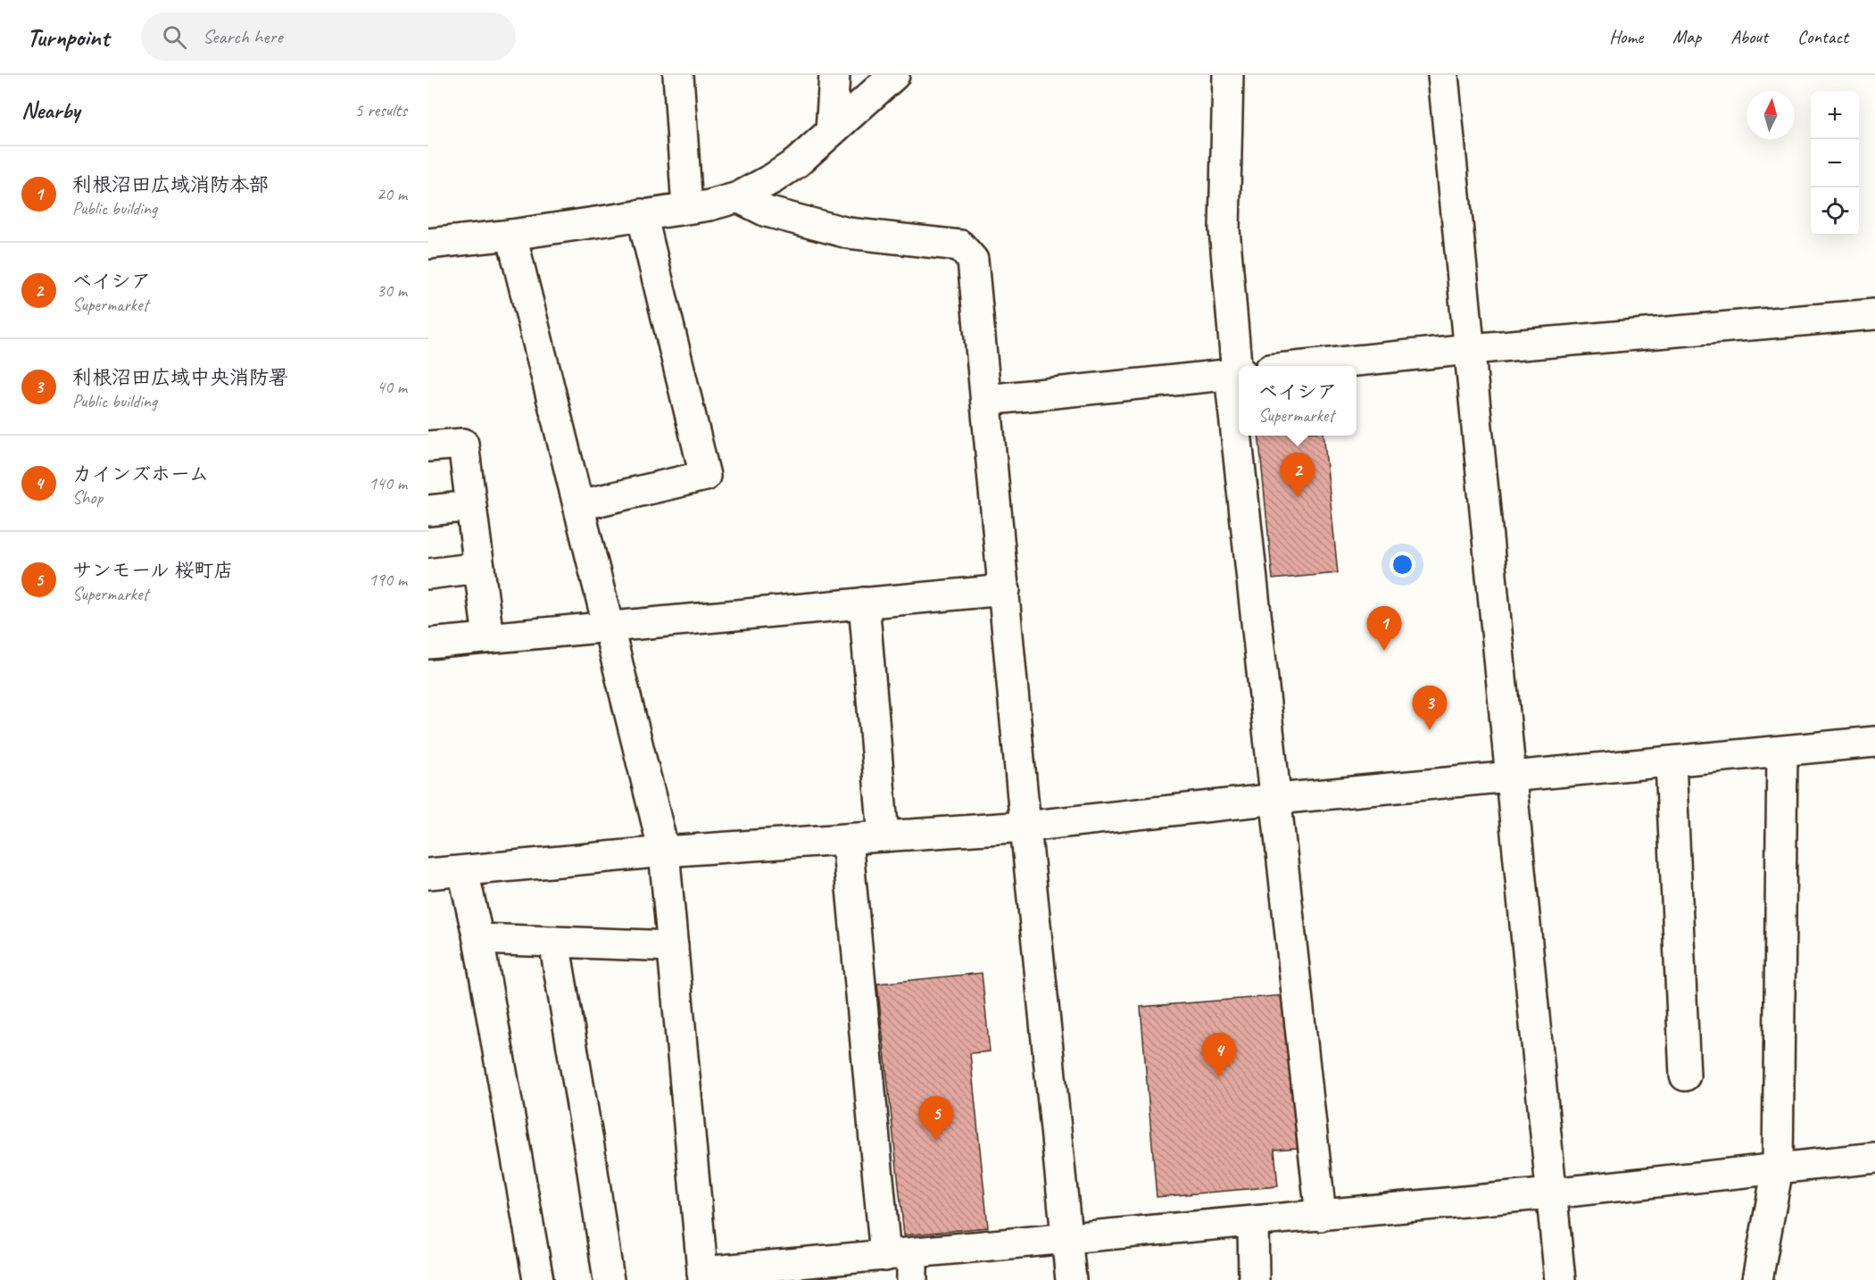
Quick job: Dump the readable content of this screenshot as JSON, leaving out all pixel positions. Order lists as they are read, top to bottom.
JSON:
{
  "north": "top",
  "page": {
    "header": "Turnpoint",
    "search": "Search here",
    "nav": [
      "Home",
      "Map",
      "About",
      "Contact"
    ],
    "heading": ["Nearby", "5 results"],
    "map_buttons": ["+", "−"],
    "list": [
      {
        "mark": "1",
        "name": "利根沼田広域消防本部",
        "note": "Public building",
        "value": "20 m"
      },
      {
        "mark": "2",
        "name": "ベイシア",
        "note": "Supermarket",
        "value": "30 m"
      },
      {
        "mark": "3",
        "name": "利根沼田広域中央消防署",
        "note": "Public building",
        "value": "40 m"
      },
      {
        "mark": "4",
        "name": "カインズホーム",
        "note": "Shop",
        "value": "140 m"
      },
      {
        "mark": "5",
        "name": "サンモール 桜町店",
        "note": "Supermarket",
        "value": "190 m"
      }
    ],
    "popup": ["ベイシア", "Supermarket"],
    "pins": [
      "2",
      "1",
      "3",
      "4",
      "5"
    ]
  }
}
